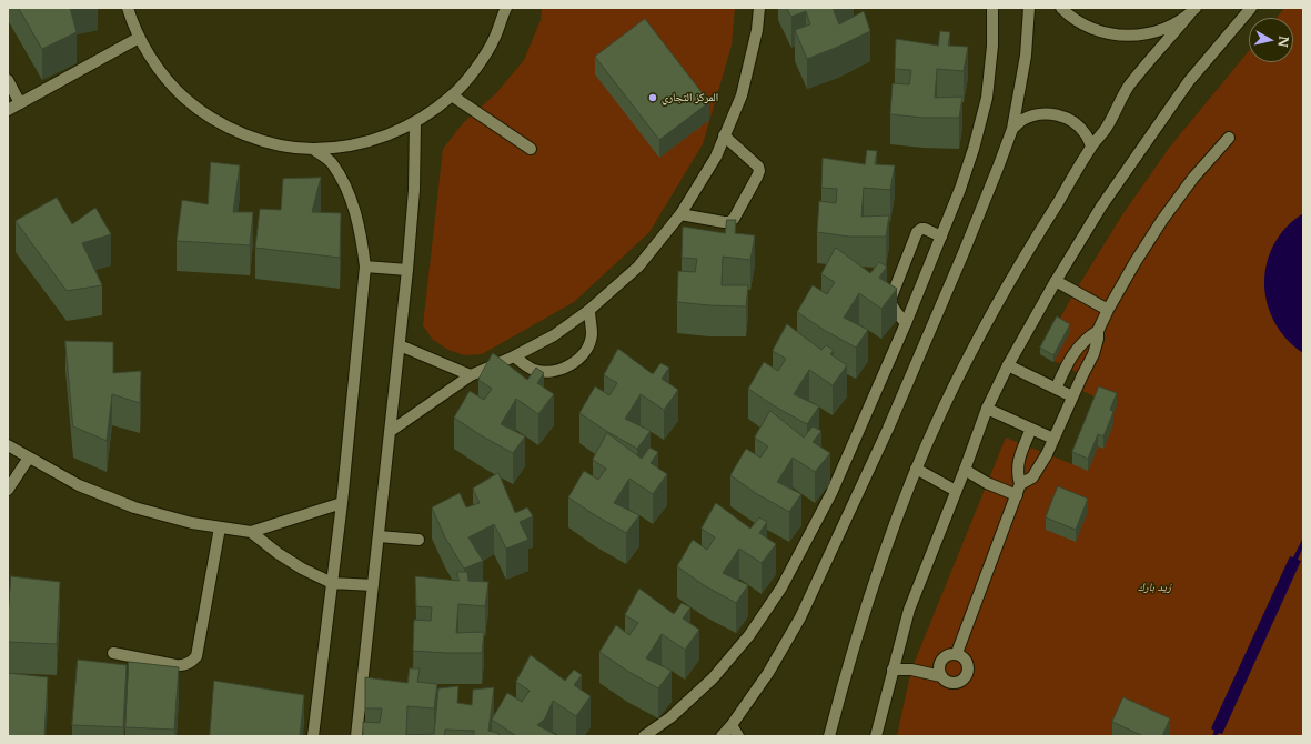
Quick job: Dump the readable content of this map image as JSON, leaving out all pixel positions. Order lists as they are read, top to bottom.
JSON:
{
  "parks": ["زيد بارك"],
  "places": ["المركز التجاري"],
  "north": "right"
}
